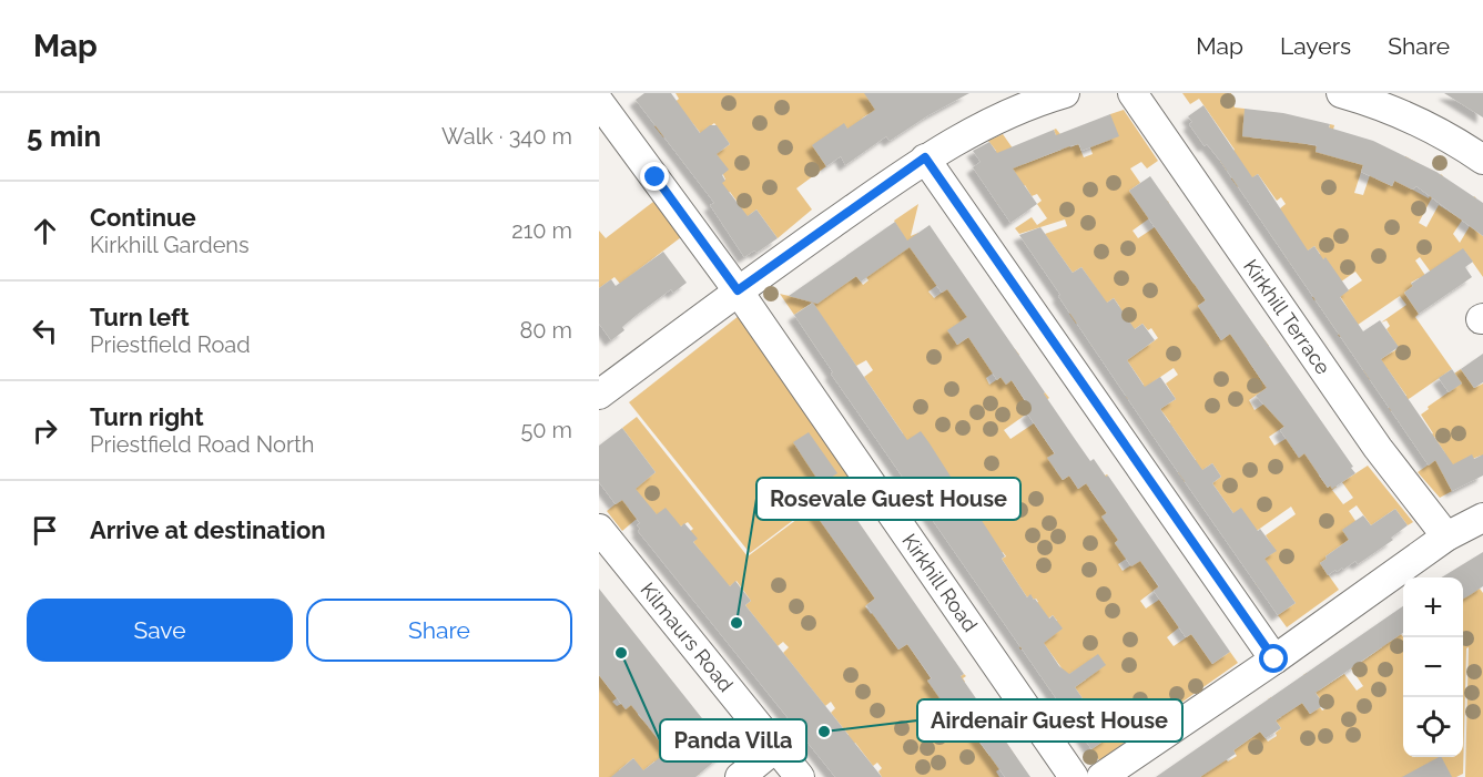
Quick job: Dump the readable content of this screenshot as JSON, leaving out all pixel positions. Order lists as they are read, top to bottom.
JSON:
{
  "streets": {
    "street": ["Kirkhill Terrace", "Kirkhill Road", "Kilmaurs Road"]
  },
  "places": ["Rosevale Guest House", "Panda Villa", "Airdenair Guest House"],
  "page": {
    "header": "Map",
    "nav": ["Map", "Layers", "Share"],
    "heading": ["5 min", "Walk · 340 m"],
    "list": [
      ["Continue", "Kirkhill Gardens", "210 m"],
      ["Turn left", "Priestfield Road", "80 m"],
      ["Turn right", "Priestfield Road North", "50 m"],
      "Arrive at destination"
    ],
    "map_buttons": ["+", "−"],
    "buttons": ["Save", "Share"]
  }
}
